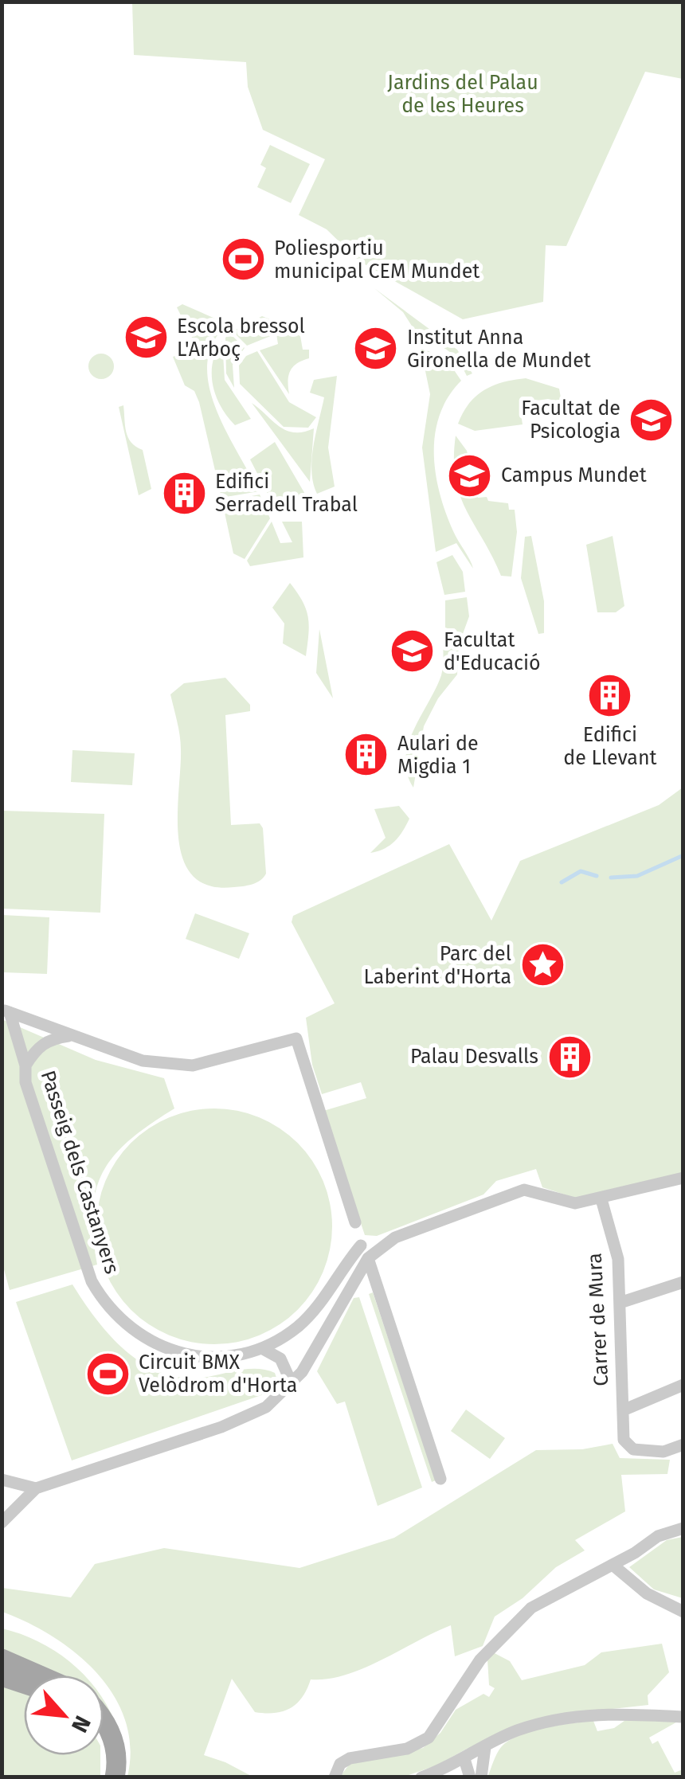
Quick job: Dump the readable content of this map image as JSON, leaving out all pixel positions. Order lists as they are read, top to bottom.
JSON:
{
  "streets": {
    "street": ["Passeig dels Castanyers", "Carrer de Mura"]
  },
  "parks": ["Jardins del Palau de les Heures"],
  "places": {
    "sports": ["Poliesportiu municipal CEM Mundet", "Circuit BMX Velòdrom d'Horta"],
    "school or university": [
      "Escola bressol L'Arboç",
      "Institut Anna Gironella de Mundet",
      "Facultat de Psicologia",
      "Campus Mundet",
      "Facultat d'Educació"
    ],
    "building": [
      "Edifici Serradell Trabal",
      "Edifici de Llevant",
      "Aulari de Migdia 1",
      "Palau Desvalls"
    ],
    "place": ["Parc del Laberint d'Horta"]
  },
  "north": "bottom right"
}
